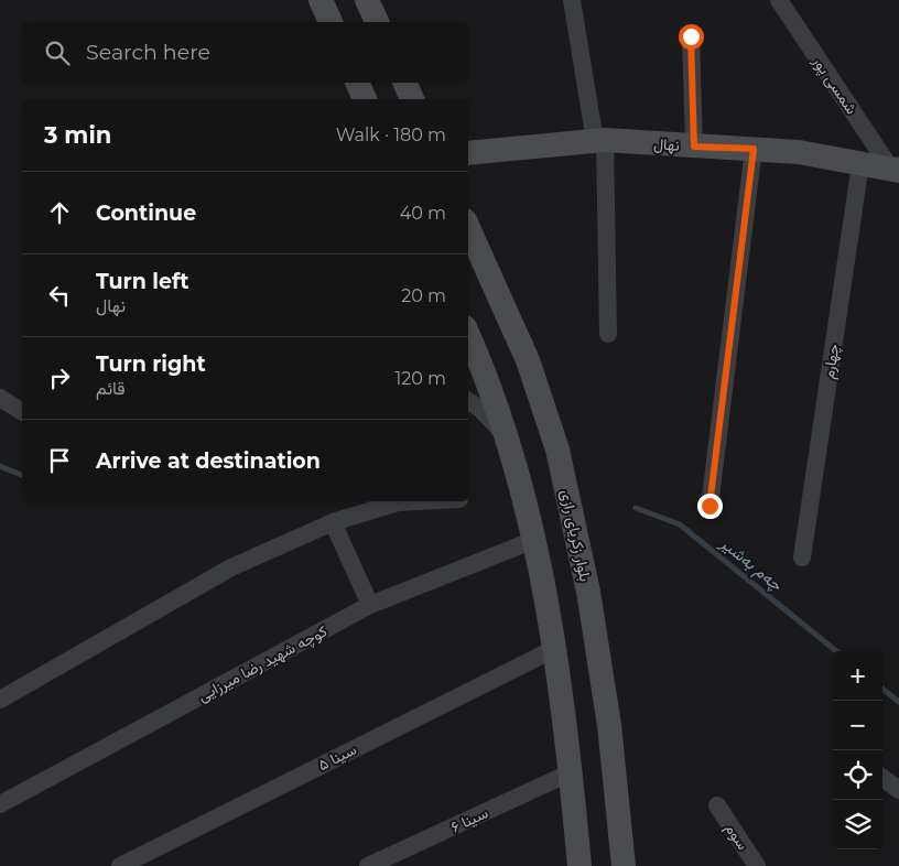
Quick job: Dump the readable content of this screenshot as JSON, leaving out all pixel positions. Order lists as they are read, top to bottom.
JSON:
{
  "streets": {
    "main road": ["نهال", "بلوار زکریای رازی"],
    "street": [
      "شمسی پور",
      "چهارم",
      "کوچه شهید رضا میرزایی",
      "سینا ۵",
      "سینا ۶",
      "سوم"
    ]
  },
  "crossings": [
    ["شمسی پور", "نهال"],
    ["نهال", "چهارم"]
  ],
  "water": ["چەم بەشیر"],
  "page": {
    "search": "Search here",
    "heading": ["3 min", "Walk · 180 m"],
    "list": [
      ["Continue", "40 m"],
      ["Turn left", "نهال", "20 m"],
      ["Turn right", "قائم", "120 m"],
      "Arrive at destination"
    ],
    "map_buttons": ["+", "−"]
  }
}
